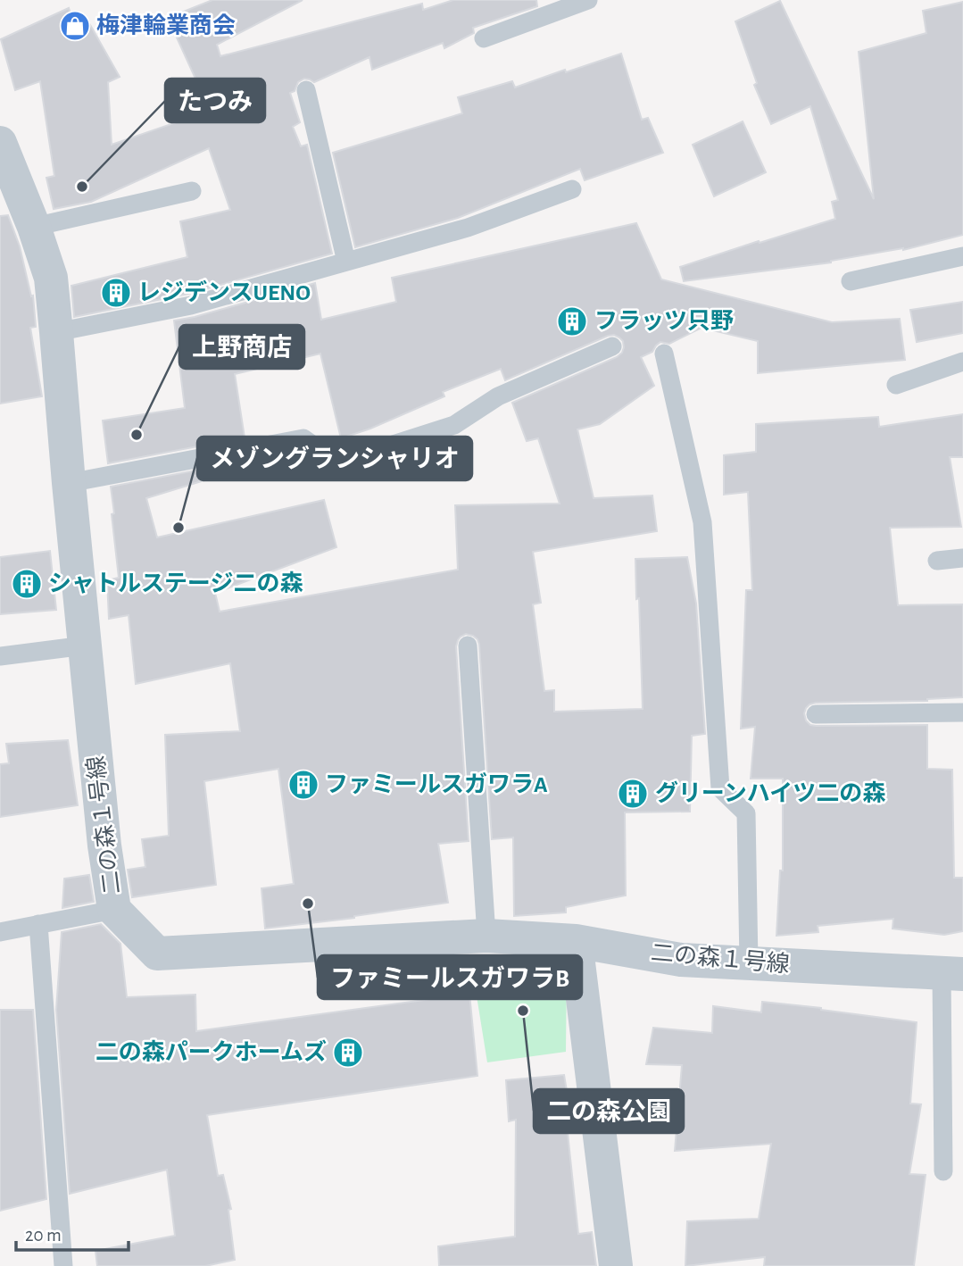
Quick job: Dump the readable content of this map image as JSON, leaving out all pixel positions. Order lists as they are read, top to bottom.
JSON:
{
  "streets": {
    "street": ["二の森１号線"]
  },
  "places": {
    "shop": ["梅津輪業商会"],
    "other": [
      "たつみ",
      "上野商店",
      "メゾングランシャリオ",
      "ファミールスガワラB",
      "二の森公園"
    ],
    "building": [
      "レジデンスUENO",
      "フラッツ只野",
      "シャトルステージ二の森",
      "ファミールスガワラA",
      "グリーンハイツ二の森",
      "二の森パークホームズ"
    ]
  },
  "scale_bar": "20 m"
}
